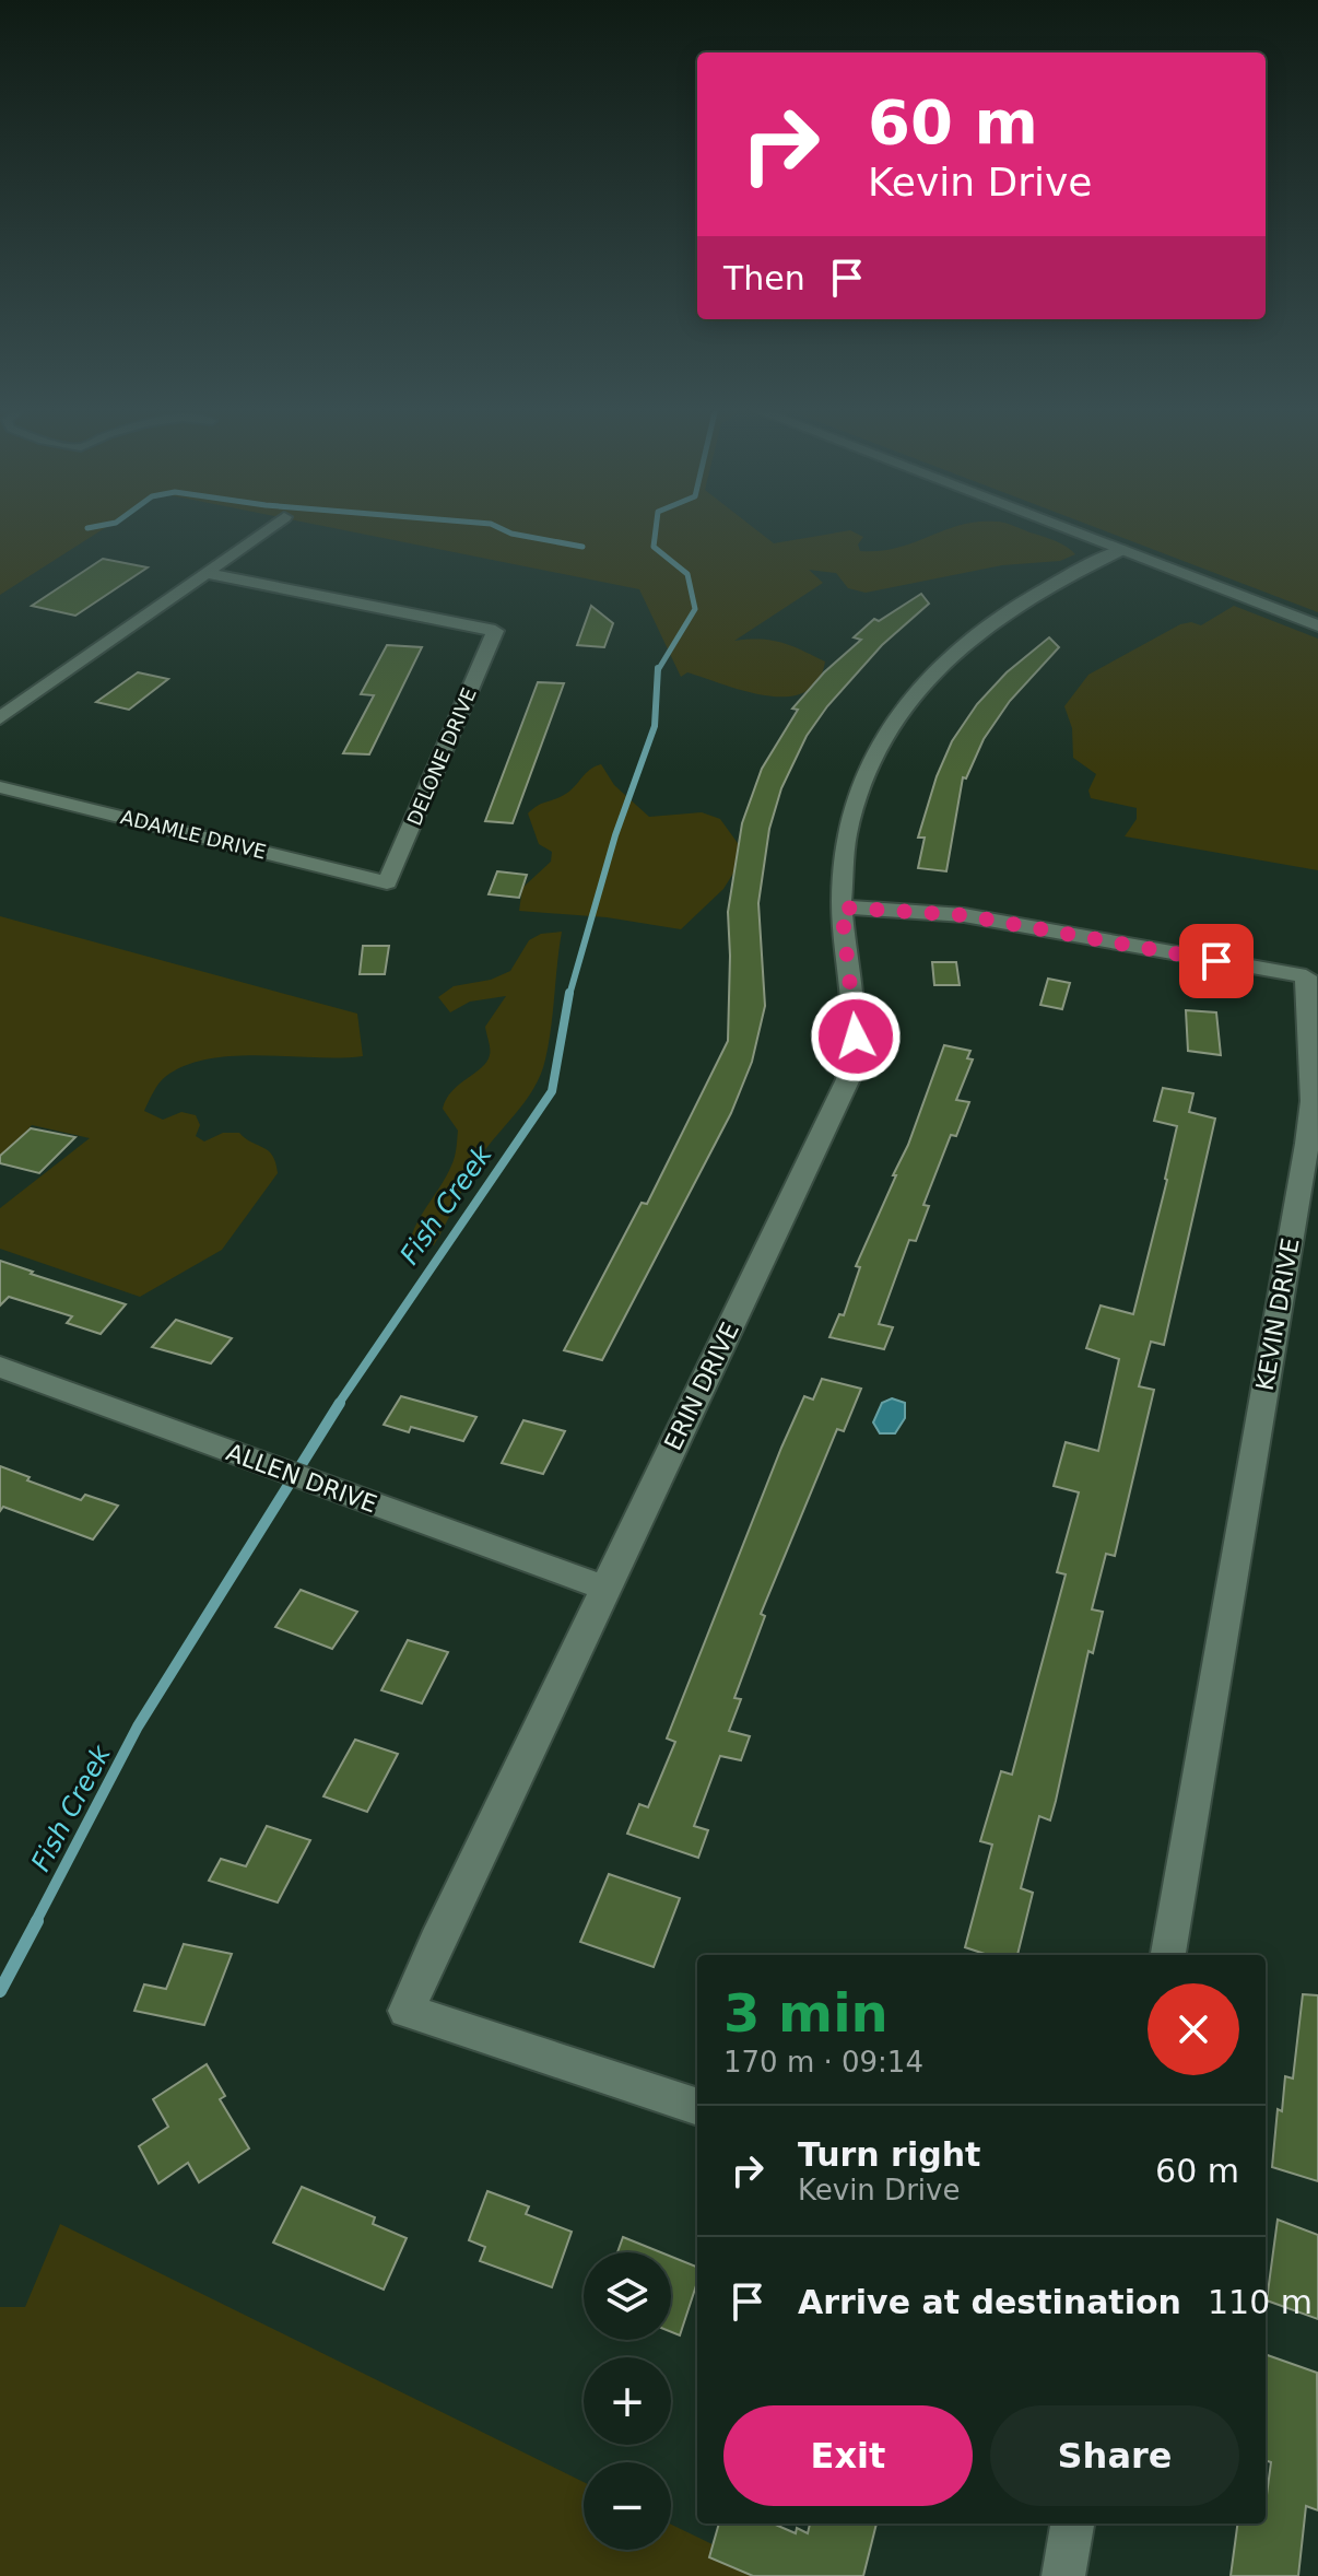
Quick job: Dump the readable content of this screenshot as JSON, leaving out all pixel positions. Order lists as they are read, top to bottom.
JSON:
{
  "streets": {
    "street": [
      "DELONE DRIVE",
      "ADAMLE DRIVE",
      "KEVIN DRIVE",
      "ERIN DRIVE",
      "ALLEN DRIVE"
    ]
  },
  "crossings": [
    ["DELONE DRIVE", "ADAMLE DRIVE"],
    ["KEVIN DRIVE", "ERIN DRIVE"],
    ["ERIN DRIVE", "ALLEN DRIVE"]
  ],
  "water": ["Fish Creek"],
  "page": {
    "turn": ["60 m", "Kevin Drive"],
    "then": "Then",
    "heading": ["3 min", "170 m · 09:14"],
    "list": [
      {
        "name": "Turn right",
        "note": "Kevin Drive",
        "value": "60 m"
      },
      {
        "name": "Arrive at destination",
        "value": "110 m"
      }
    ],
    "map_buttons": ["+", "−"],
    "buttons": ["Exit", "Share"]
  }
}
